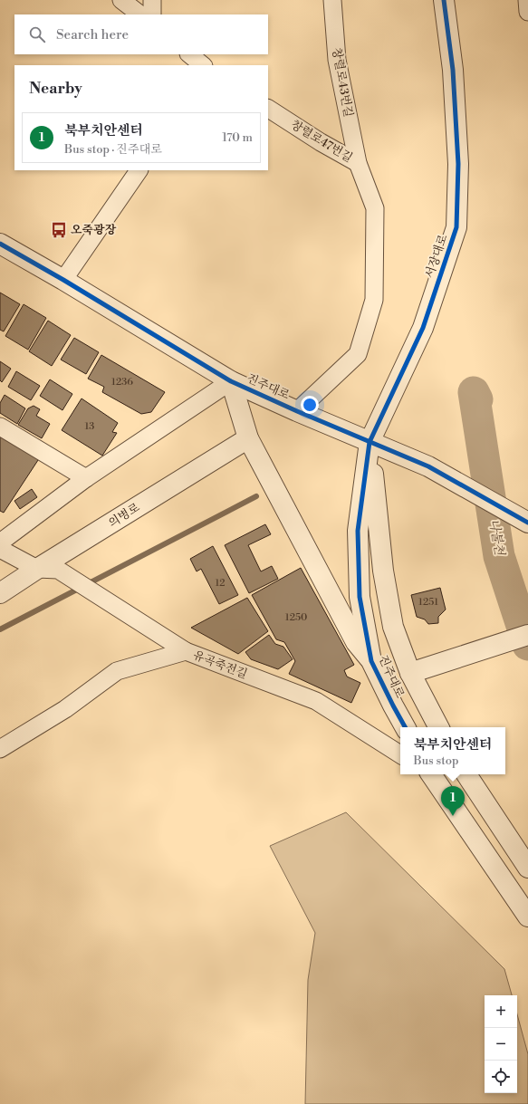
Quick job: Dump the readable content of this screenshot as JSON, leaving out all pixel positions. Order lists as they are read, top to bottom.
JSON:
{
  "streets": {
    "street": [
      "창렬로43번길",
      "창렬로47번길",
      "서장대로",
      "진주대로",
      "의병로",
      "유곡죽전길"
    ]
  },
  "crossings": [
    ["창렬로43번길", "창렬로47번길"],
    ["창렬로43번길", "진주대로"],
    ["서장대로", "진주대로"]
  ],
  "water": ["나불천"],
  "places": {
    "bus stop": ["오죽광장"]
  },
  "house_numbers": [
    "1236",
    "13",
    "12",
    "1251",
    "1250"
  ],
  "page": {
    "search": "Search here",
    "heading": "Nearby",
    "list": [
      {
        "mark": "1",
        "name": "북부치안센터",
        "note": "Bus stop · 진주대로",
        "value": "170 m"
      }
    ],
    "popup": ["북부치안센터", "Bus stop"],
    "pins": "1",
    "map_buttons": ["+", "−"]
  }
}
